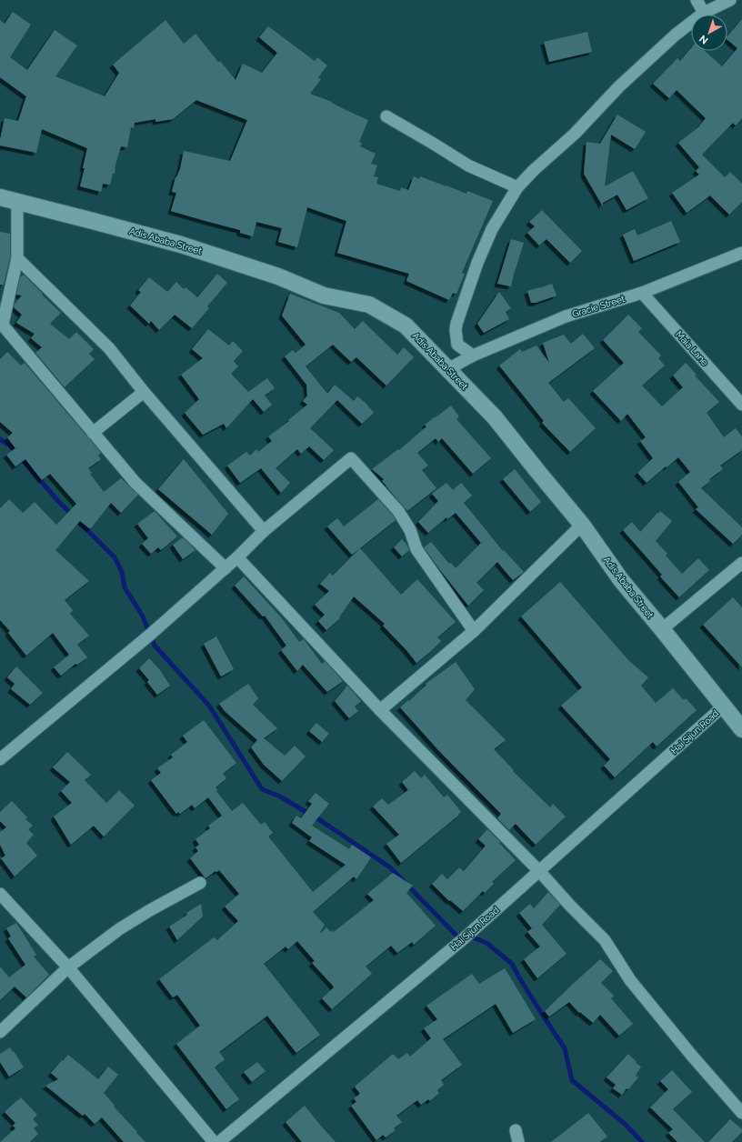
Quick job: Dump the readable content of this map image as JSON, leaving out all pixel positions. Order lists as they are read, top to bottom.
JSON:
{
  "streets": {
    "street": [
      "Adis Ababa Street",
      "Gracie Street",
      "Maia Lane",
      "Hai Sijun Road"
    ]
  },
  "crossings": [
    ["Adis Ababa Street", "Gracie Street"],
    ["Adis Ababa Street", "Hai Sijun Road"],
    ["Gracie Street", "Maia Lane"]
  ],
  "north": "bottom left"
}
